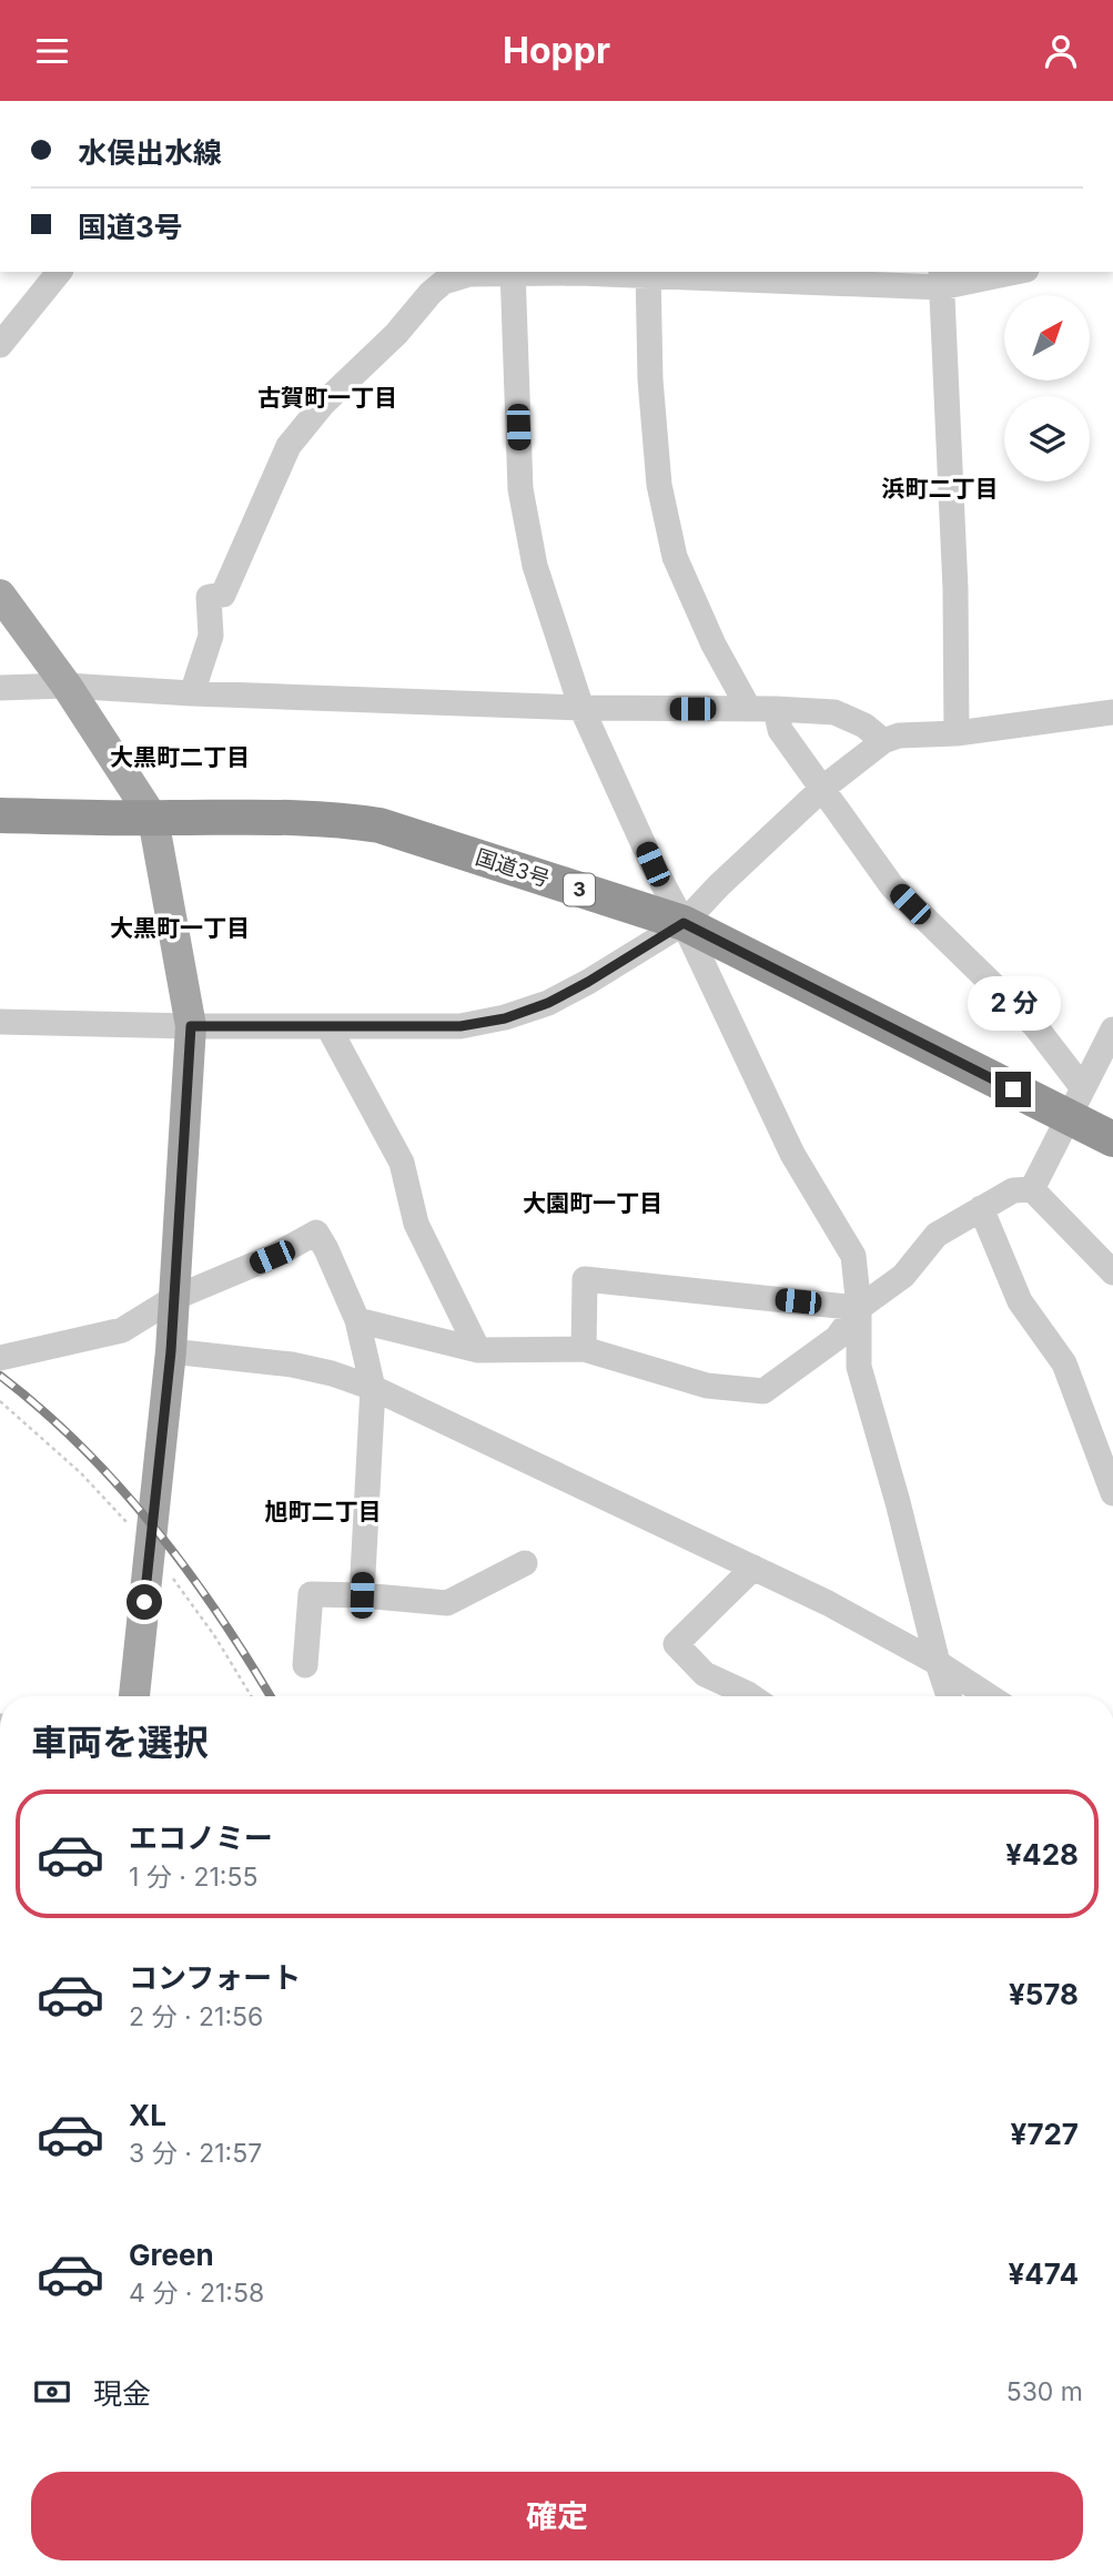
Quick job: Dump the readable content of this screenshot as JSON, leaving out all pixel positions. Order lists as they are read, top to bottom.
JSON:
{
  "streets": {
    "highway": ["国道3号", "3"]
  },
  "districts": [
    "古賀町一丁目",
    "浜町二丁目",
    "大黒町二丁目",
    "大黒町一丁目",
    "大園町一丁目",
    "旭町二丁目"
  ],
  "north": "top right",
  "page": {
    "header": "Hoppr",
    "banner": ["水俣出水線", "国道3号"],
    "bubble": "2 分",
    "heading": "車両を選択",
    "list": [
      {
        "name": "エコノミー",
        "note": "1 分 · 21:55",
        "value": "¥428"
      },
      {
        "name": "コンフォート",
        "note": "2 分 · 21:56",
        "value": "¥578"
      },
      {
        "name": "XL",
        "note": "3 分 · 21:57",
        "value": "¥727"
      },
      {
        "name": "Green",
        "note": "4 分 · 21:58",
        "value": "¥474"
      }
    ],
    "pay": ["現金", "530 m"],
    "buttons": "確定"
  }
}
